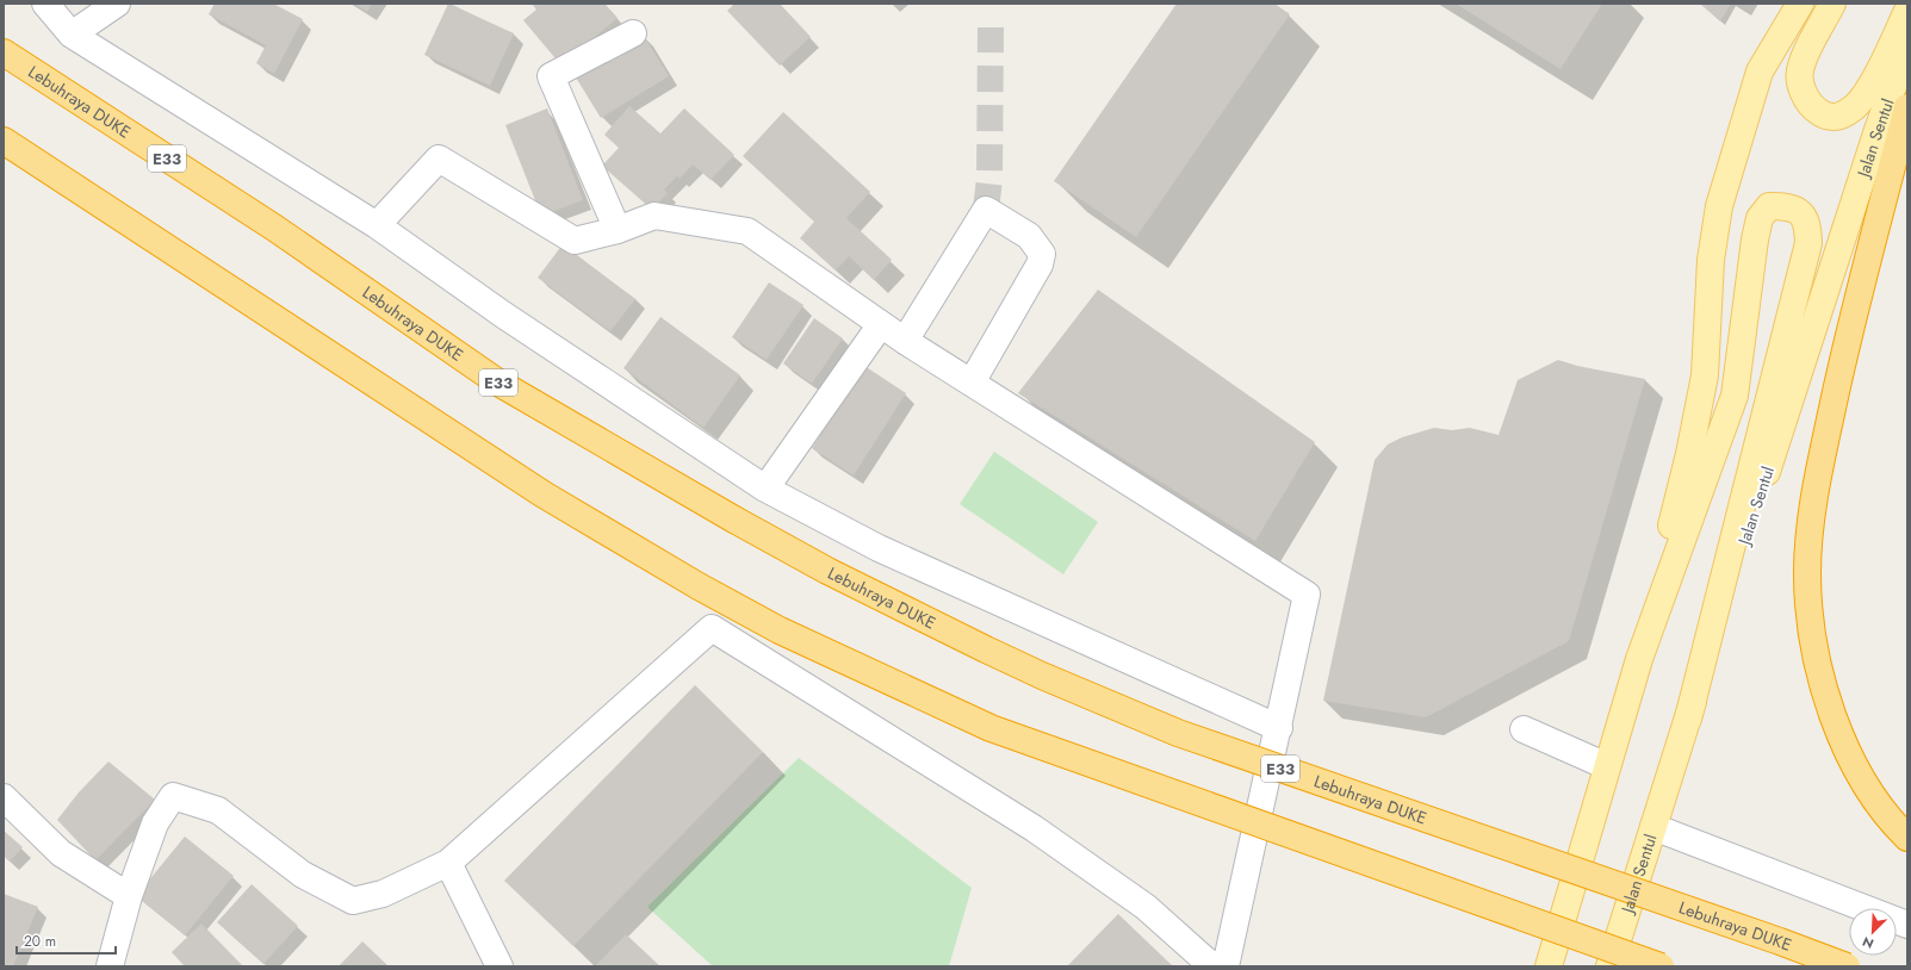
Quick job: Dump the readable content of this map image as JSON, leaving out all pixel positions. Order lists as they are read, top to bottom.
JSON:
{
  "streets": {
    "highway": ["Lebuhraya DUKE", "E33"],
    "main road": ["Jalan Sentul"]
  },
  "scale_bar": "20 m",
  "north": "bottom left"
}
